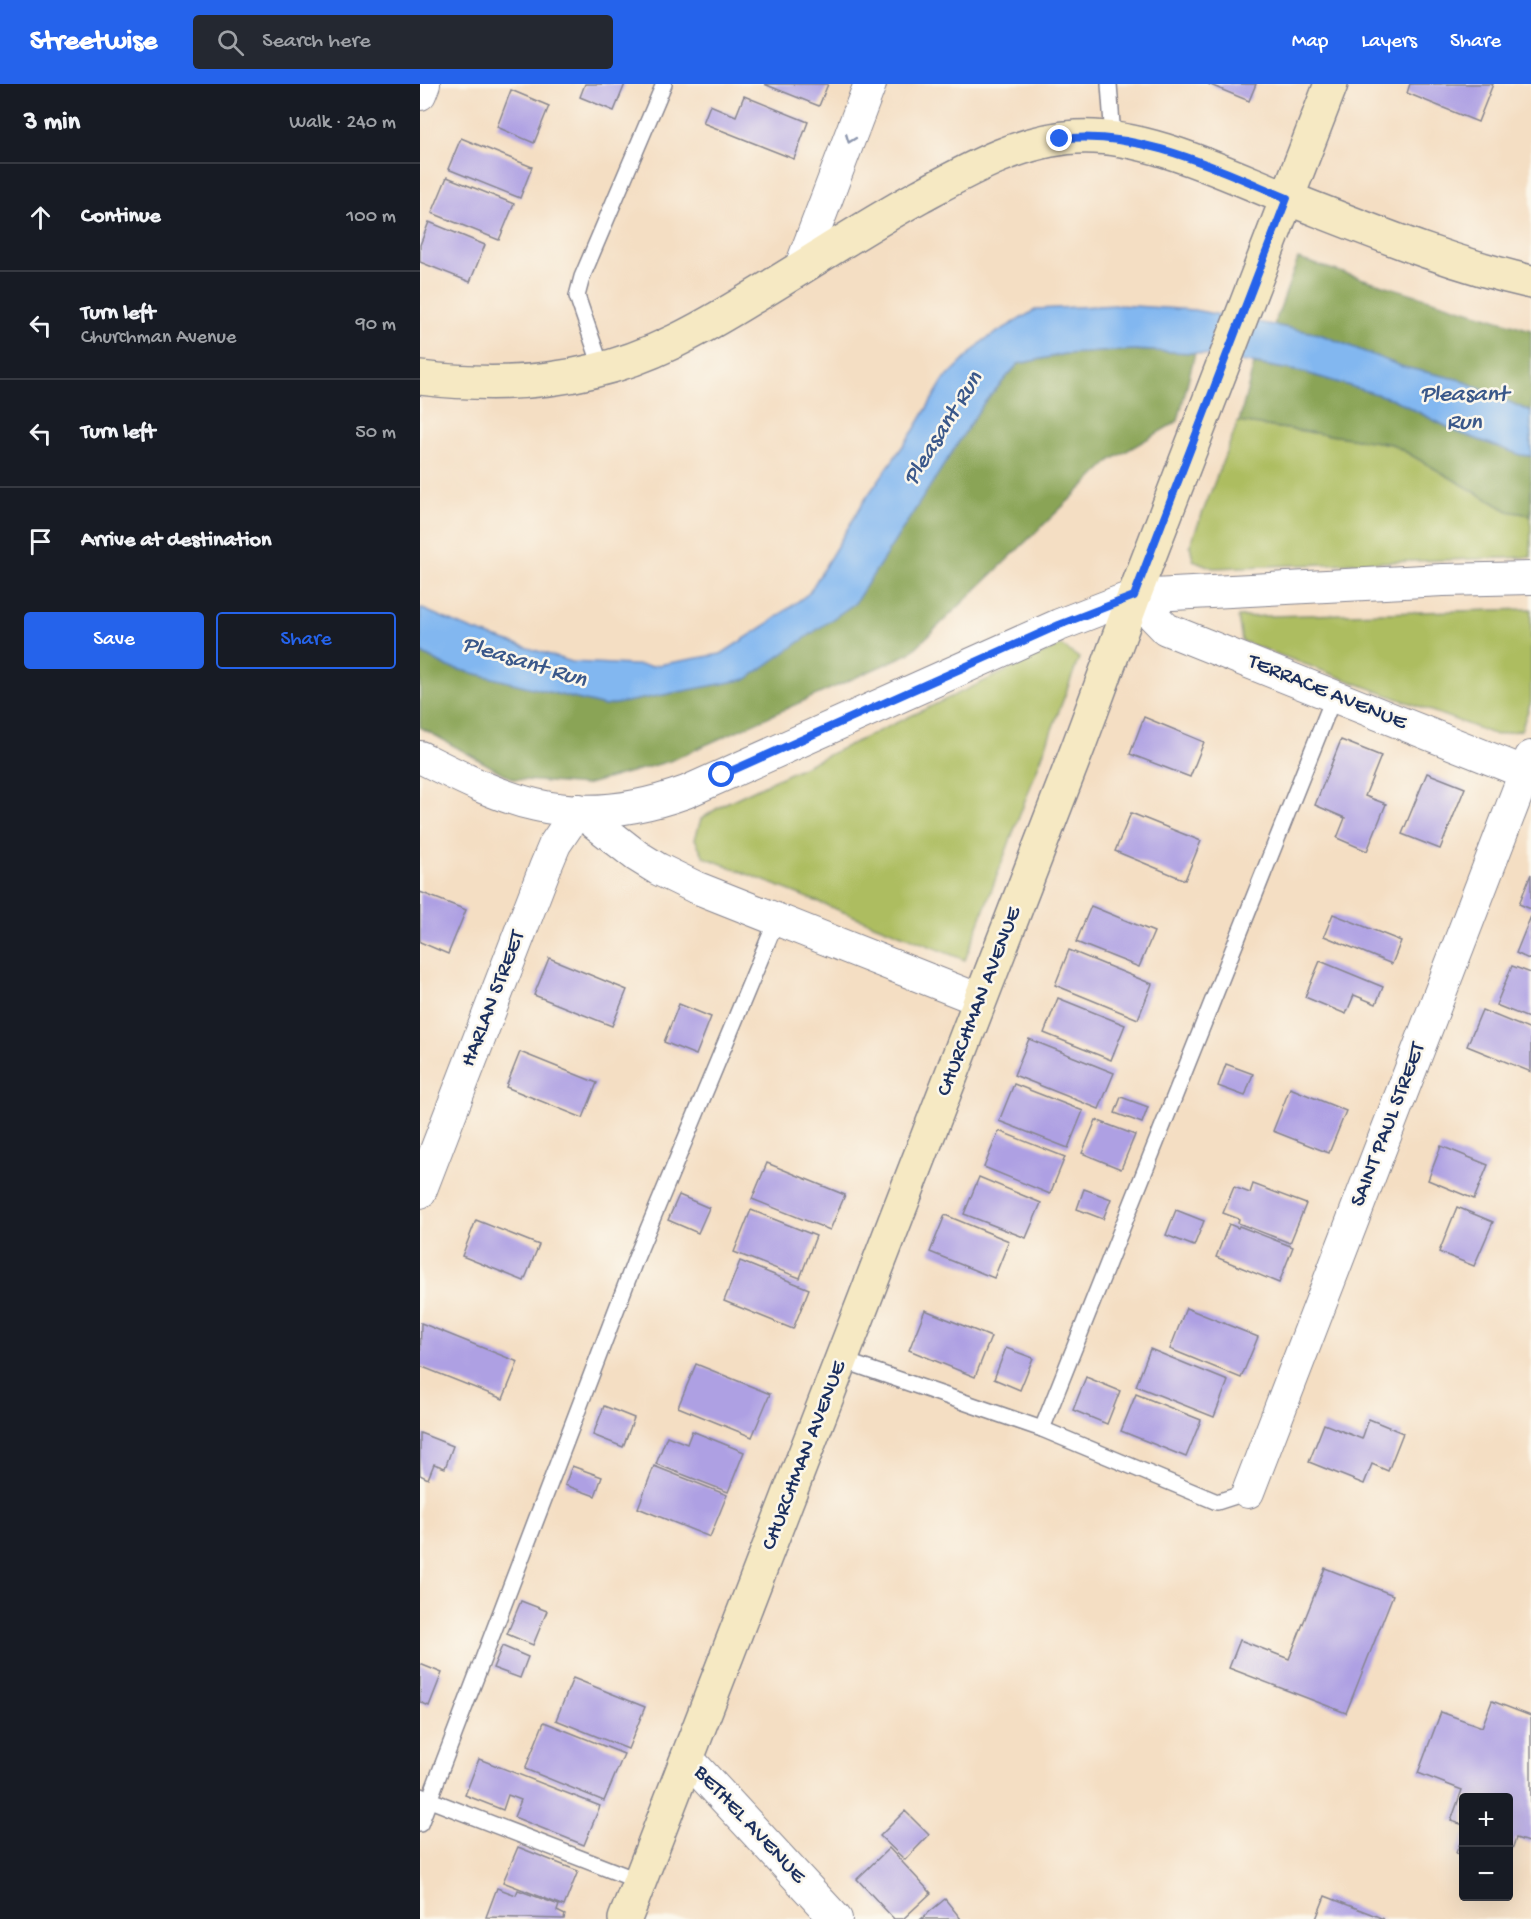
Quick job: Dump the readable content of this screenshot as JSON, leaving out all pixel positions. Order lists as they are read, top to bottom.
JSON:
{
  "streets": {
    "main road": ["CHURCHMAN AVENUE"],
    "street": [
      "TERRACE AVENUE",
      "HARLAN STREET",
      "SAINT PAUL STREET",
      "BETHEL AVENUE"
    ]
  },
  "crossings": [
    ["TERRACE AVENUE", "CHURCHMAN AVENUE"],
    ["TERRACE AVENUE", "SAINT PAUL STREET"],
    ["CHURCHMAN AVENUE", "BETHEL AVENUE"]
  ],
  "water": ["Pleasant Run"],
  "page": {
    "header": "Streetwise",
    "search": "Search here",
    "nav": ["Map", "Layers", "Share"],
    "heading": ["3 min", "Walk · 240 m"],
    "list": [
      ["Continue", "100 m"],
      ["Turn left", "Churchman Avenue", "90 m"],
      ["Turn left", "50 m"],
      "Arrive at destination"
    ],
    "buttons": ["Save", "Share"],
    "map_buttons": ["+", "−"]
  }
}
